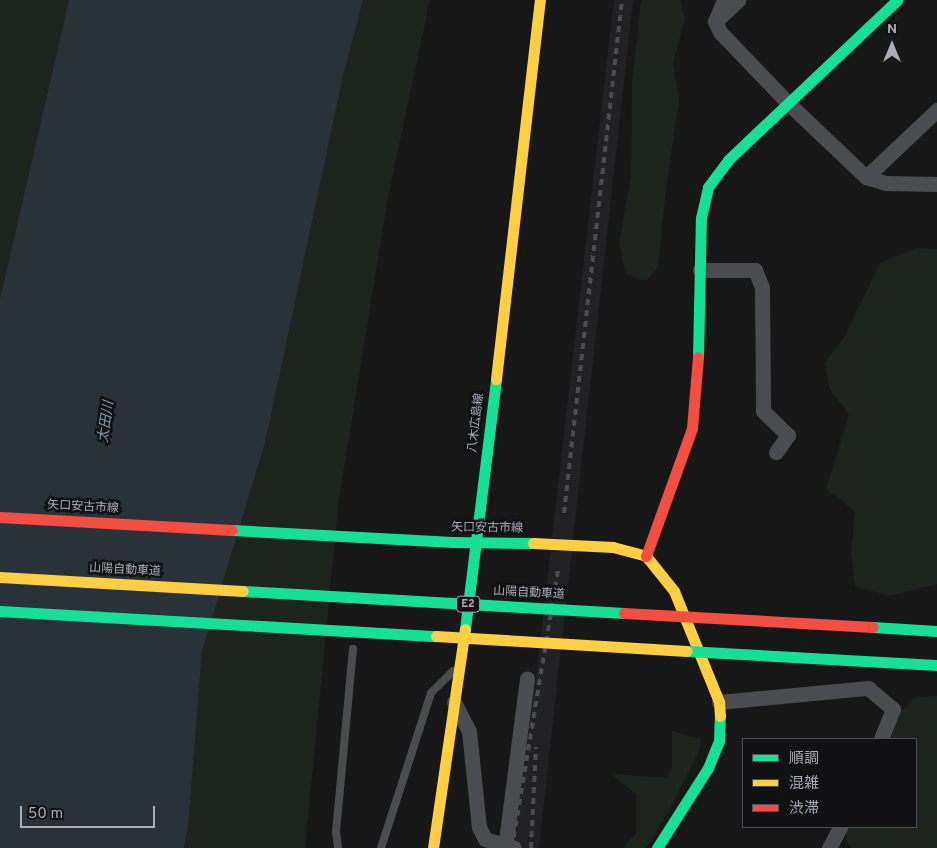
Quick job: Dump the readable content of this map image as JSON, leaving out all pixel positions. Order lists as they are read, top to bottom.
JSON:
{
  "streets": {
    "main road": [
      "八木広島線",
      "矢口安古市線",
      "山陽自動車道",
      "E2"
    ]
  },
  "crossings": [
    ["八木広島線", "矢口安古市線"]
  ],
  "water": ["太田川"],
  "legend": ["順調", "混雑", "渋滞"],
  "scale_bar": "50 m",
  "north": "top"
}
